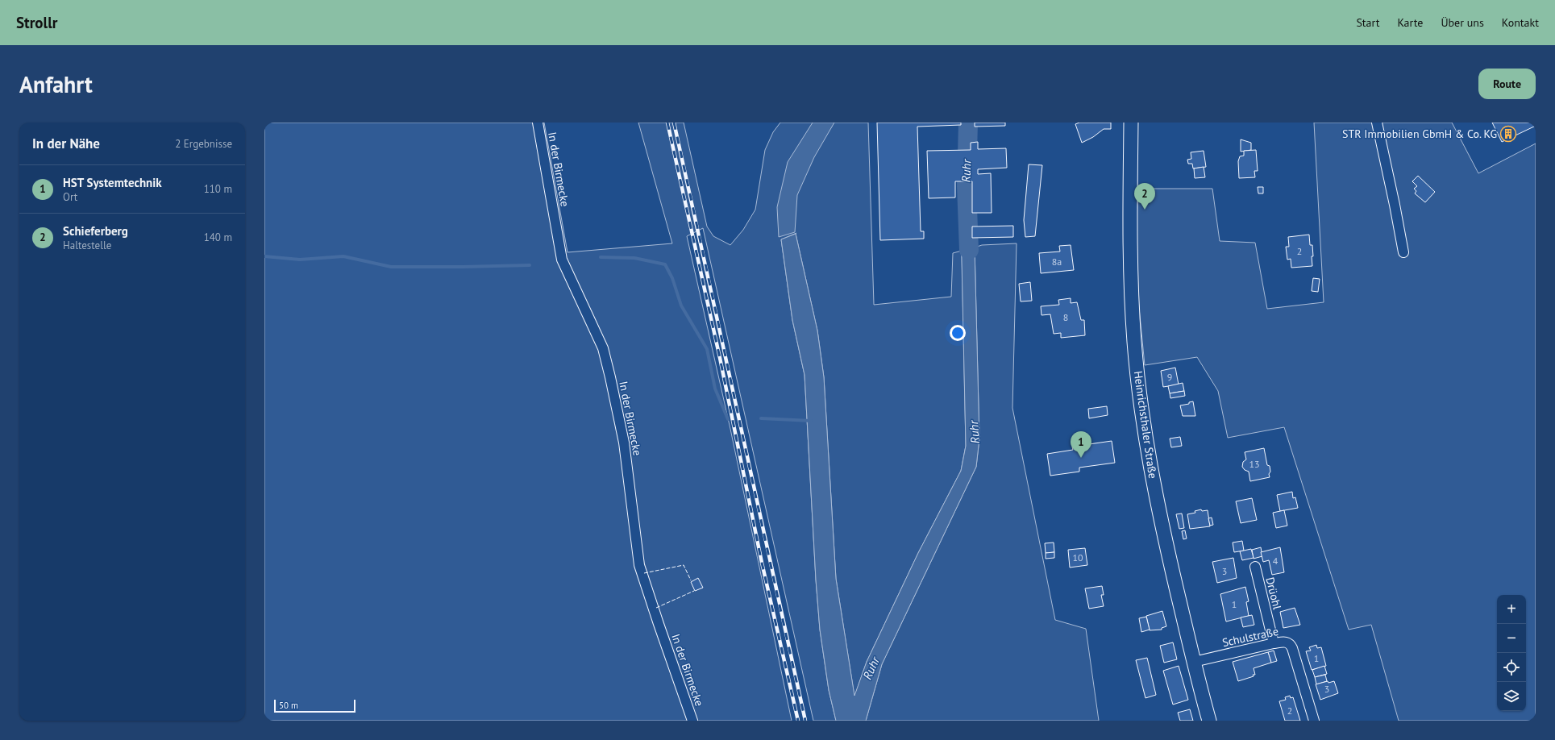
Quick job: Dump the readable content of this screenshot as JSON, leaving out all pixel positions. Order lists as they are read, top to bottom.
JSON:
{
  "streets": {
    "main road": ["Heinrichsthaler Straße"],
    "street": ["In der Birmecke", "Drüohl", "Schulstraße"]
  },
  "crossings": [
    ["Heinrichsthaler Straße", "Schulstraße"],
    ["Drüohl", "Schulstraße"]
  ],
  "water": ["Ruhr"],
  "places": {
    "building": ["STR Immobilien GbmH & Co. KG"]
  },
  "house_numbers": [
    "2",
    "8a",
    "8",
    "9",
    "13",
    "10",
    "4",
    "3",
    "1",
    "1",
    "3",
    "2"
  ],
  "scale_bar": "50 m",
  "page": {
    "header": "Strollr",
    "nav": [
      "Start",
      "Karte",
      "Über uns",
      "Kontakt"
    ],
    "buttons": "Route",
    "title": "Anfahrt",
    "heading": ["In der Nähe", "2 Ergebnisse"],
    "list": [
      {
        "mark": "1",
        "name": "HST Systemtechnik",
        "note": "Ort",
        "value": "110 m"
      },
      {
        "mark": "2",
        "name": "Schieferberg",
        "note": "Haltestelle",
        "value": "140 m"
      }
    ],
    "pins": ["2", "1"],
    "map_buttons": ["+", "−"],
    "scale": "50 m"
  }
}
